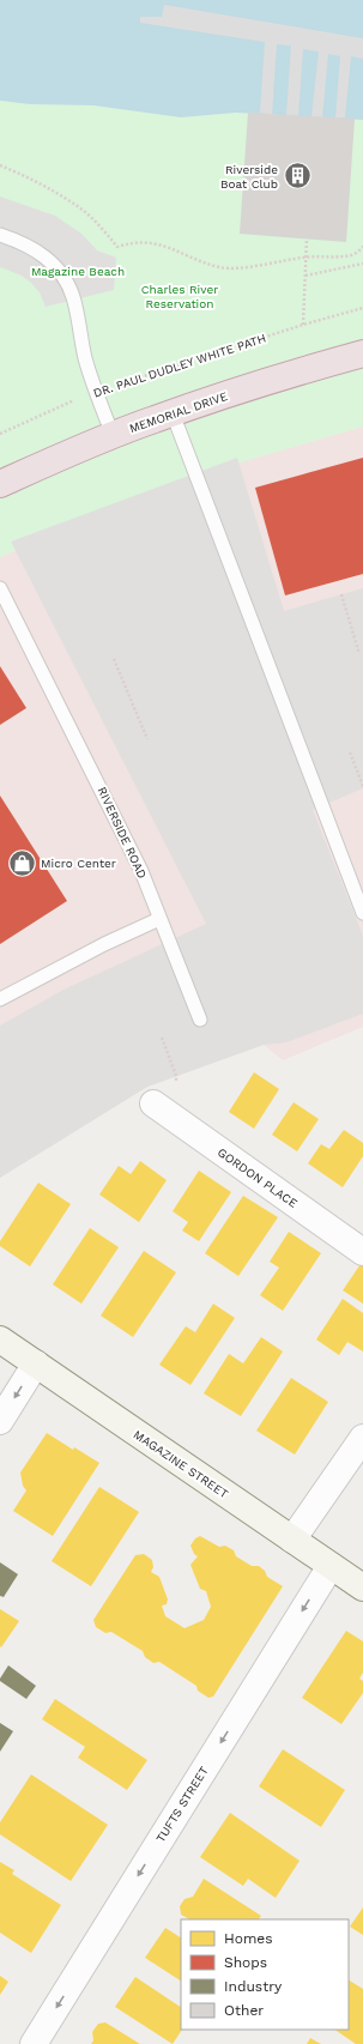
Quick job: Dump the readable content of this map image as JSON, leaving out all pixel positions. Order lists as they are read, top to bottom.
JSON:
{
  "streets": {
    "highway": ["MEMORIAL DRIVE"],
    "street": ["GORDON PLACE", "MAGAZINE STREET", "TUFTS STREET"],
    "lane": ["RIVERSIDE ROAD"],
    "path": ["DR. PAUL DUDLEY WHITE PATH"]
  },
  "crossings": [
    ["MAGAZINE STREET", "TUFTS STREET"]
  ],
  "one_way": ["TUFTS STREET"],
  "parks": ["Magazine Beach", "Charles River Reservation"],
  "places": {
    "building": ["Riverside Boat Club"],
    "shop": ["Micro Center"]
  },
  "legend": [
    "Homes",
    "Shops",
    "Industry",
    "Other"
  ]
}
